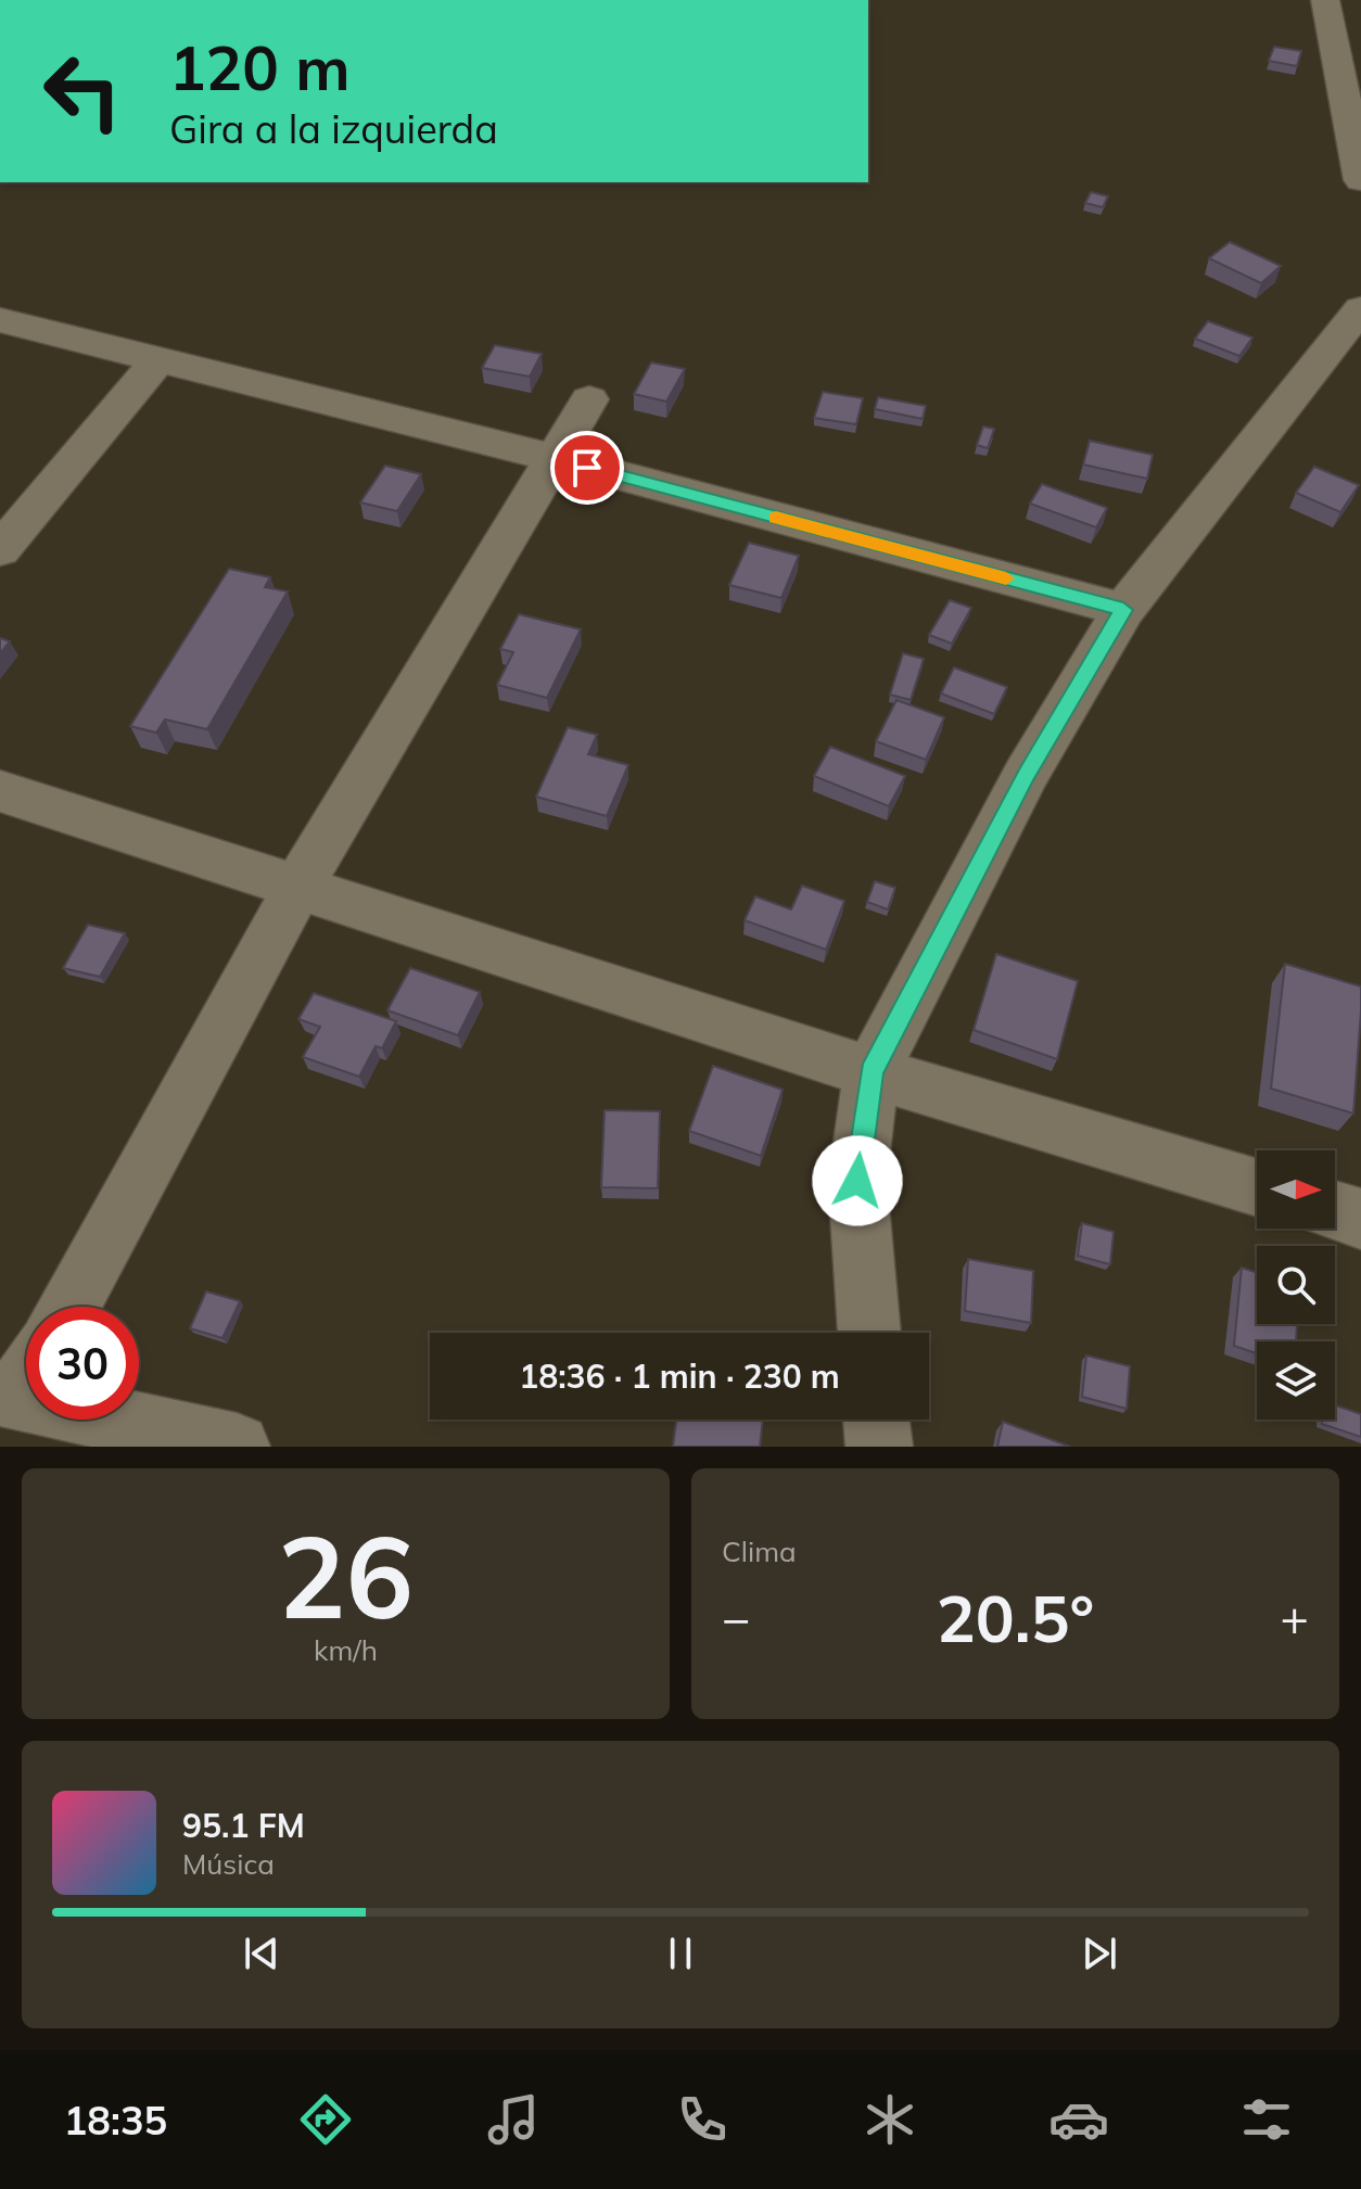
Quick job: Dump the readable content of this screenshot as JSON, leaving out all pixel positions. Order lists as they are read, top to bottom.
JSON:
{
  "north": "right",
  "page": {
    "turn": ["120 m", "Gira a la izquierda"],
    "limit": "30",
    "trip": "18:36 · 1 min · 230 m",
    "tile": [
      ["26", "km/h"],
      "Clima"
    ],
    "heat": ["−", "20.5°", "+"],
    "song": ["95.1 FM", "Música"],
    "tabs": "18:35"
  }
}
